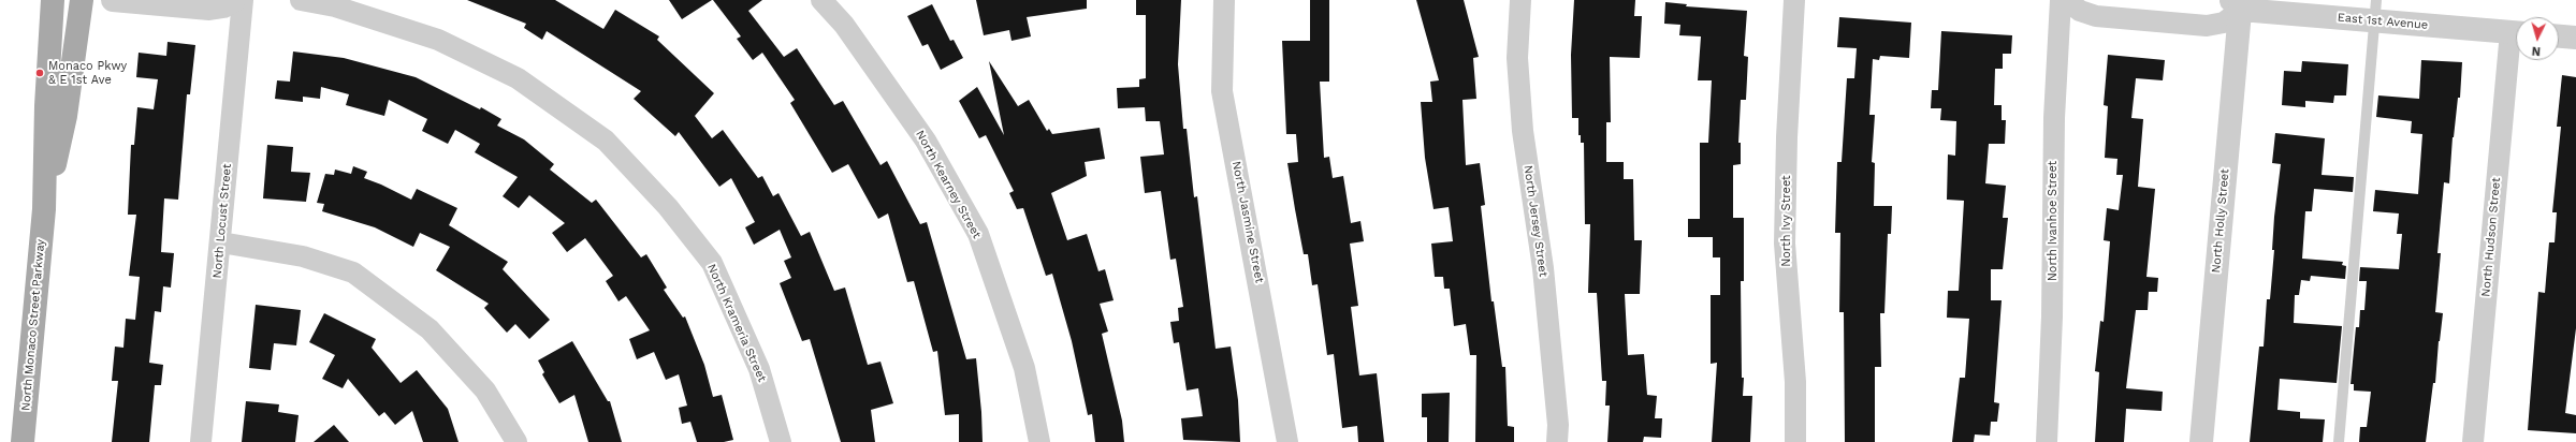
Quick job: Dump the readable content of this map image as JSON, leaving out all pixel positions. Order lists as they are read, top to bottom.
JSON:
{
  "streets": {
    "main road": ["North Monaco Street Parkway"],
    "street": [
      "East 1st Avenue",
      "North Kearney Street",
      "North Locust Street",
      "North Jersey Street",
      "North Ivy Street",
      "North Ivanhoe Street",
      "North Holly Street",
      "North Jasmine Street",
      "North Hudson Street",
      "North Krameria Street"
    ]
  },
  "crossings": [
    ["East 1st Avenue", "North Holly Street"]
  ],
  "places": ["Monaco Pkwy & E 1st Ave"],
  "north": "bottom"
}
